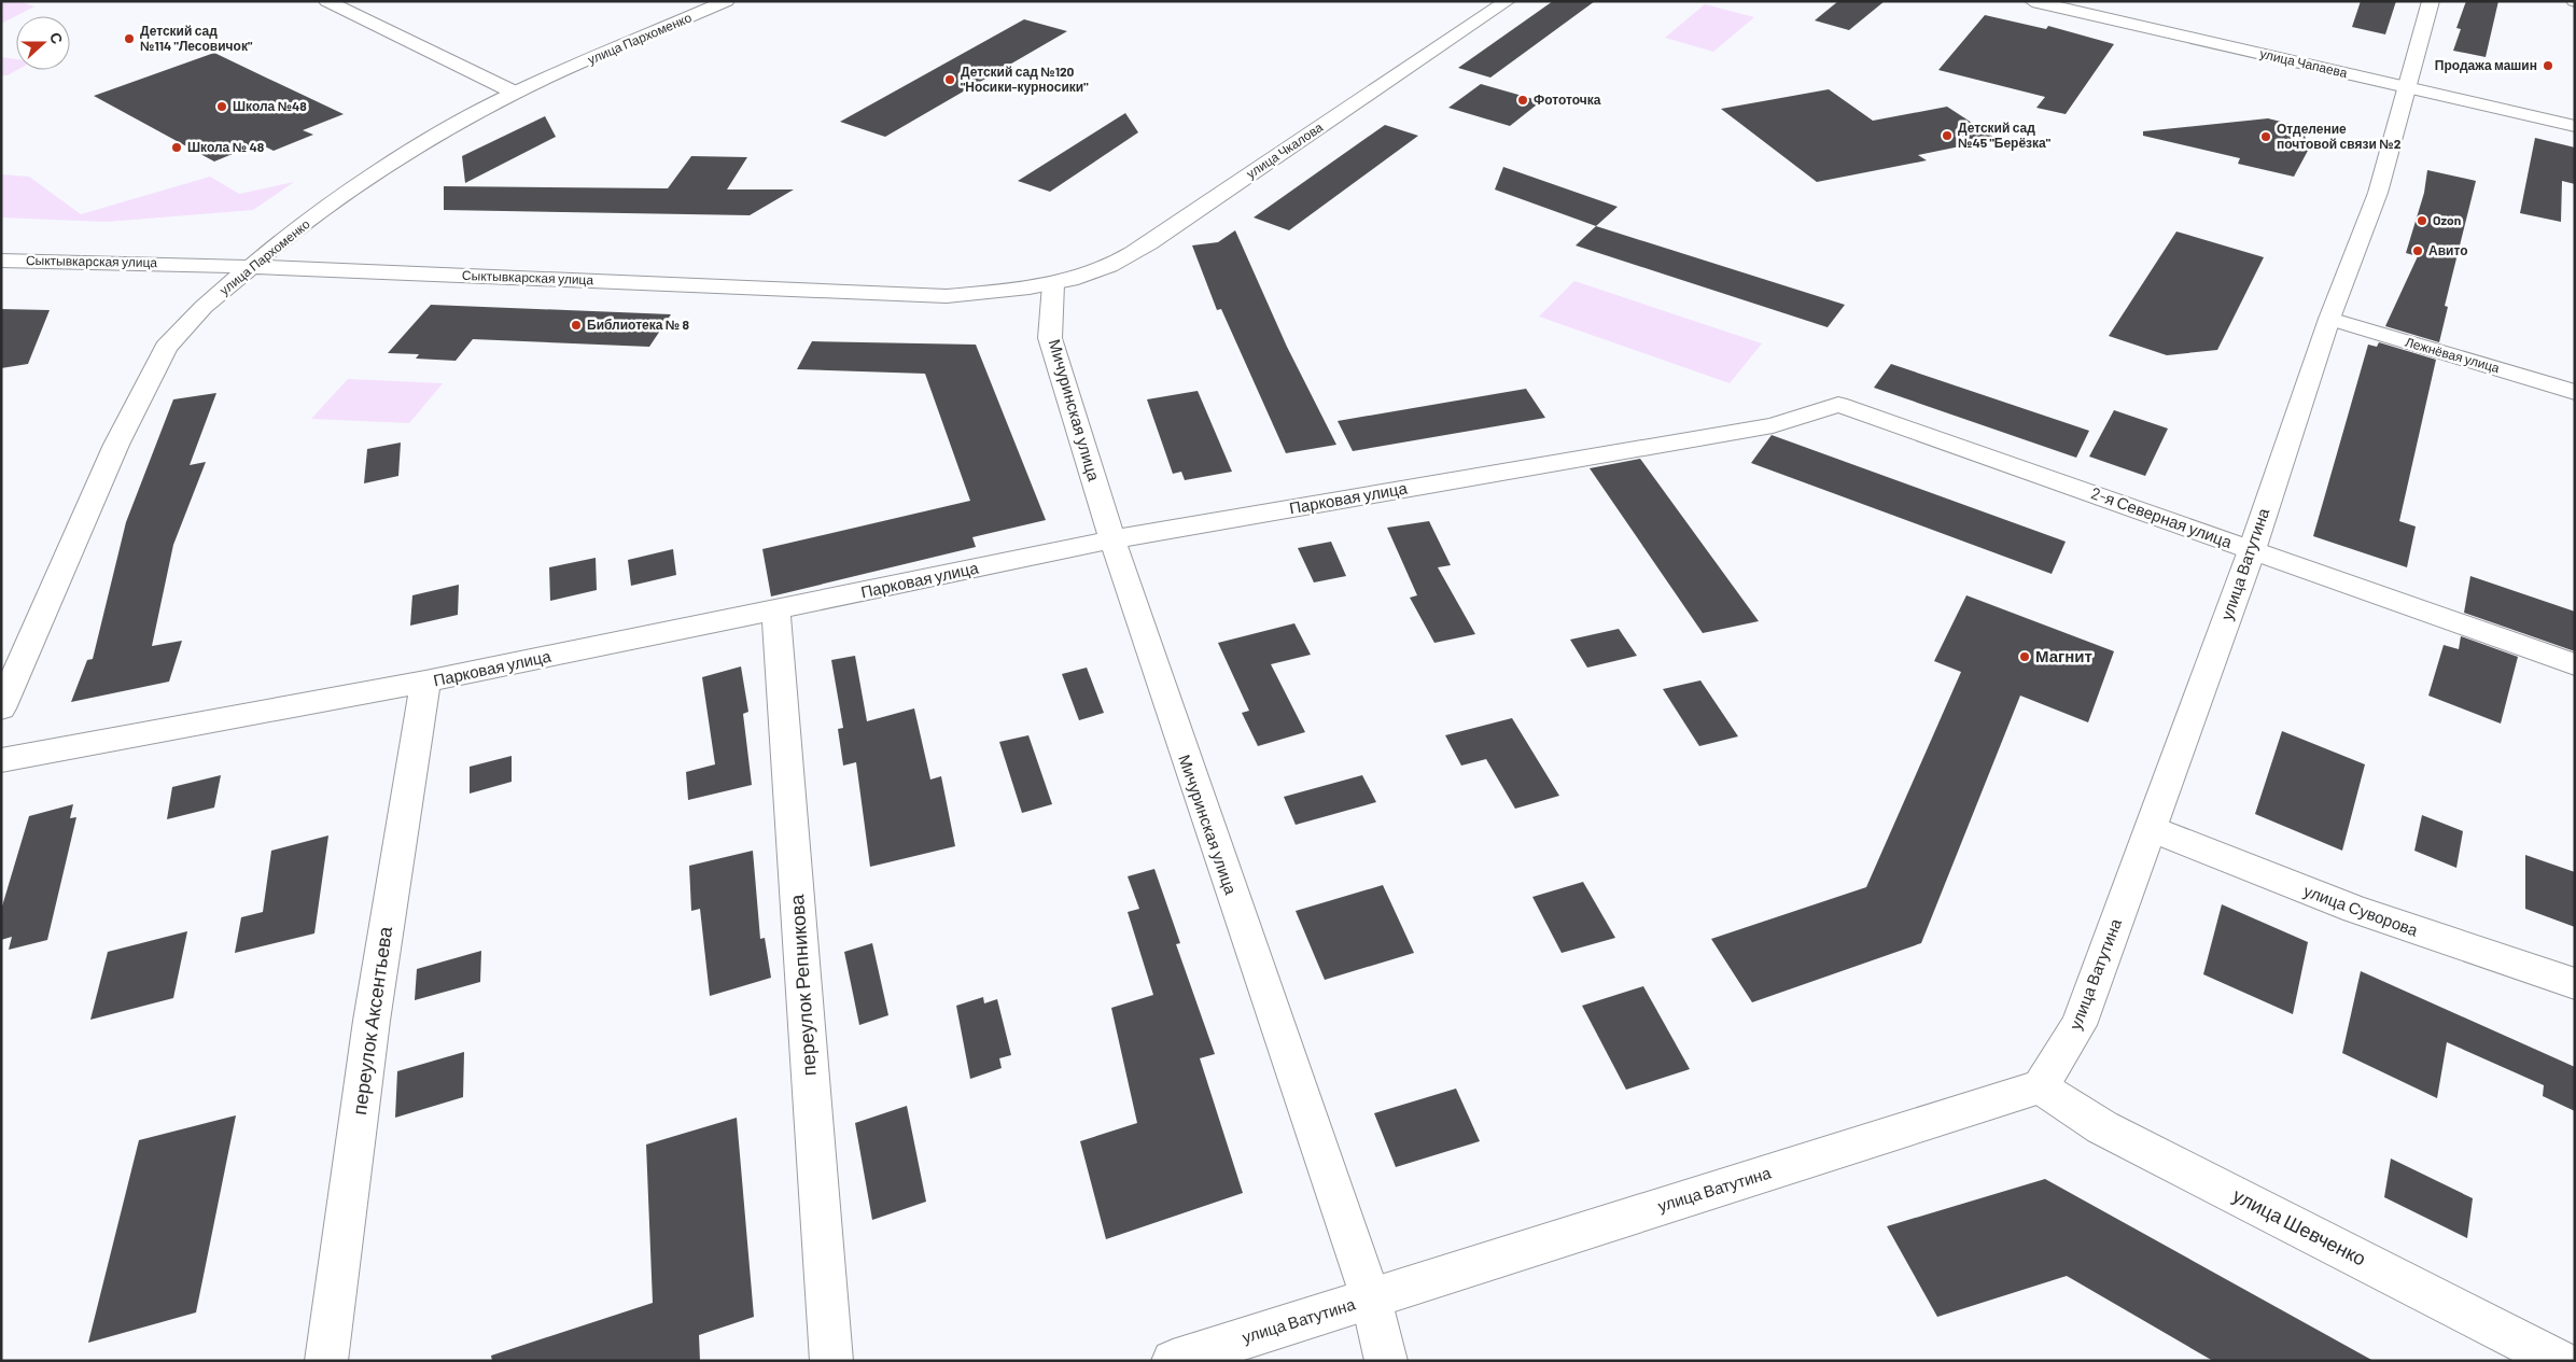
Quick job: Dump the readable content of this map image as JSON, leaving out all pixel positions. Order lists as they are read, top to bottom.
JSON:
{
  "streets": {
    "street": [
      "улица Пархоменко",
      "улица Чапаева",
      "улица Чкалова",
      "Сыктывкарская улица",
      "Лежнёвая улица",
      "Мичуринская улица",
      "Парковая улица",
      "2-я Северная улица",
      "улица Ватутина",
      "улица Суворова",
      "переулок Репникова",
      "переулок Аксентьева",
      "улица Шевченко"
    ]
  },
  "crossings": [
    ["улица Пархоменко", "Сыктывкарская улица"],
    ["улица Чапаева", "улица Ватутина"],
    ["улица Чкалова", "Сыктывкарская улица"],
    ["улица Чкалова", "Мичуринская улица"],
    ["Сыктывкарская улица", "Мичуринская улица"],
    ["Лежнёвая улица", "улица Ватутина"],
    ["Мичуринская улица", "Парковая улица"],
    ["Мичуринская улица", "улица Ватутина"],
    ["Парковая улица", "2-я Северная улица"],
    ["Парковая улица", "переулок Репникова"],
    ["Парковая улица", "переулок Аксентьева"],
    ["2-я Северная улица", "улица Ватутина"],
    ["улица Ватутина", "улица Суворова"],
    ["улица Ватутина", "улица Шевченко"]
  ],
  "places": [
    "Детский сад №114 \"Лесовичок\"",
    "Продажа машин",
    "Детский сад №120 \"Носики-курносики\"",
    "Фототочка",
    "Школа №48",
    "Детский сад №45 \"Берёзка\"",
    "Отделение почтовой связи №2",
    "Школа № 48",
    "Ozon",
    "Авито",
    "Библиотека № 8",
    "Магнит"
  ],
  "north": "right"
}
